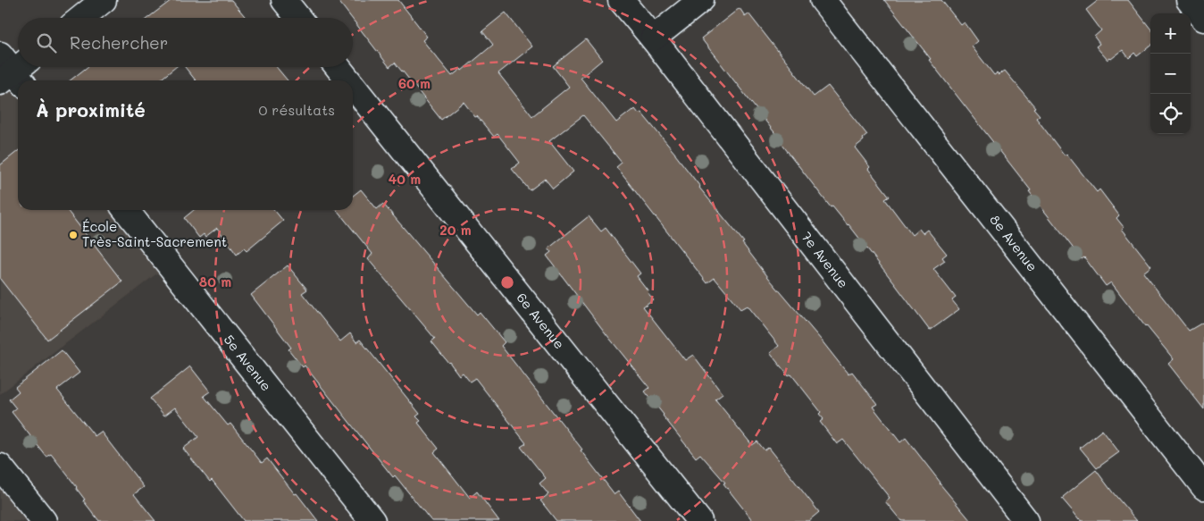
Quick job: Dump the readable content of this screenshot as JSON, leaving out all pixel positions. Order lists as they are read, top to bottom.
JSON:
{
  "streets": {
    "street": [
      "8e Avenue",
      "7e Avenue",
      "6e Avenue",
      "5e Avenue"
    ]
  },
  "places": ["École Très-Saint-Sacrement"],
  "page": {
    "map_buttons": ["+", "−"],
    "search": "Rechercher",
    "heading": ["À proximité", "0 résultats"]
  },
  "rings": [
    "60 m",
    "40 m",
    "20 m",
    "80 m"
  ]
}
